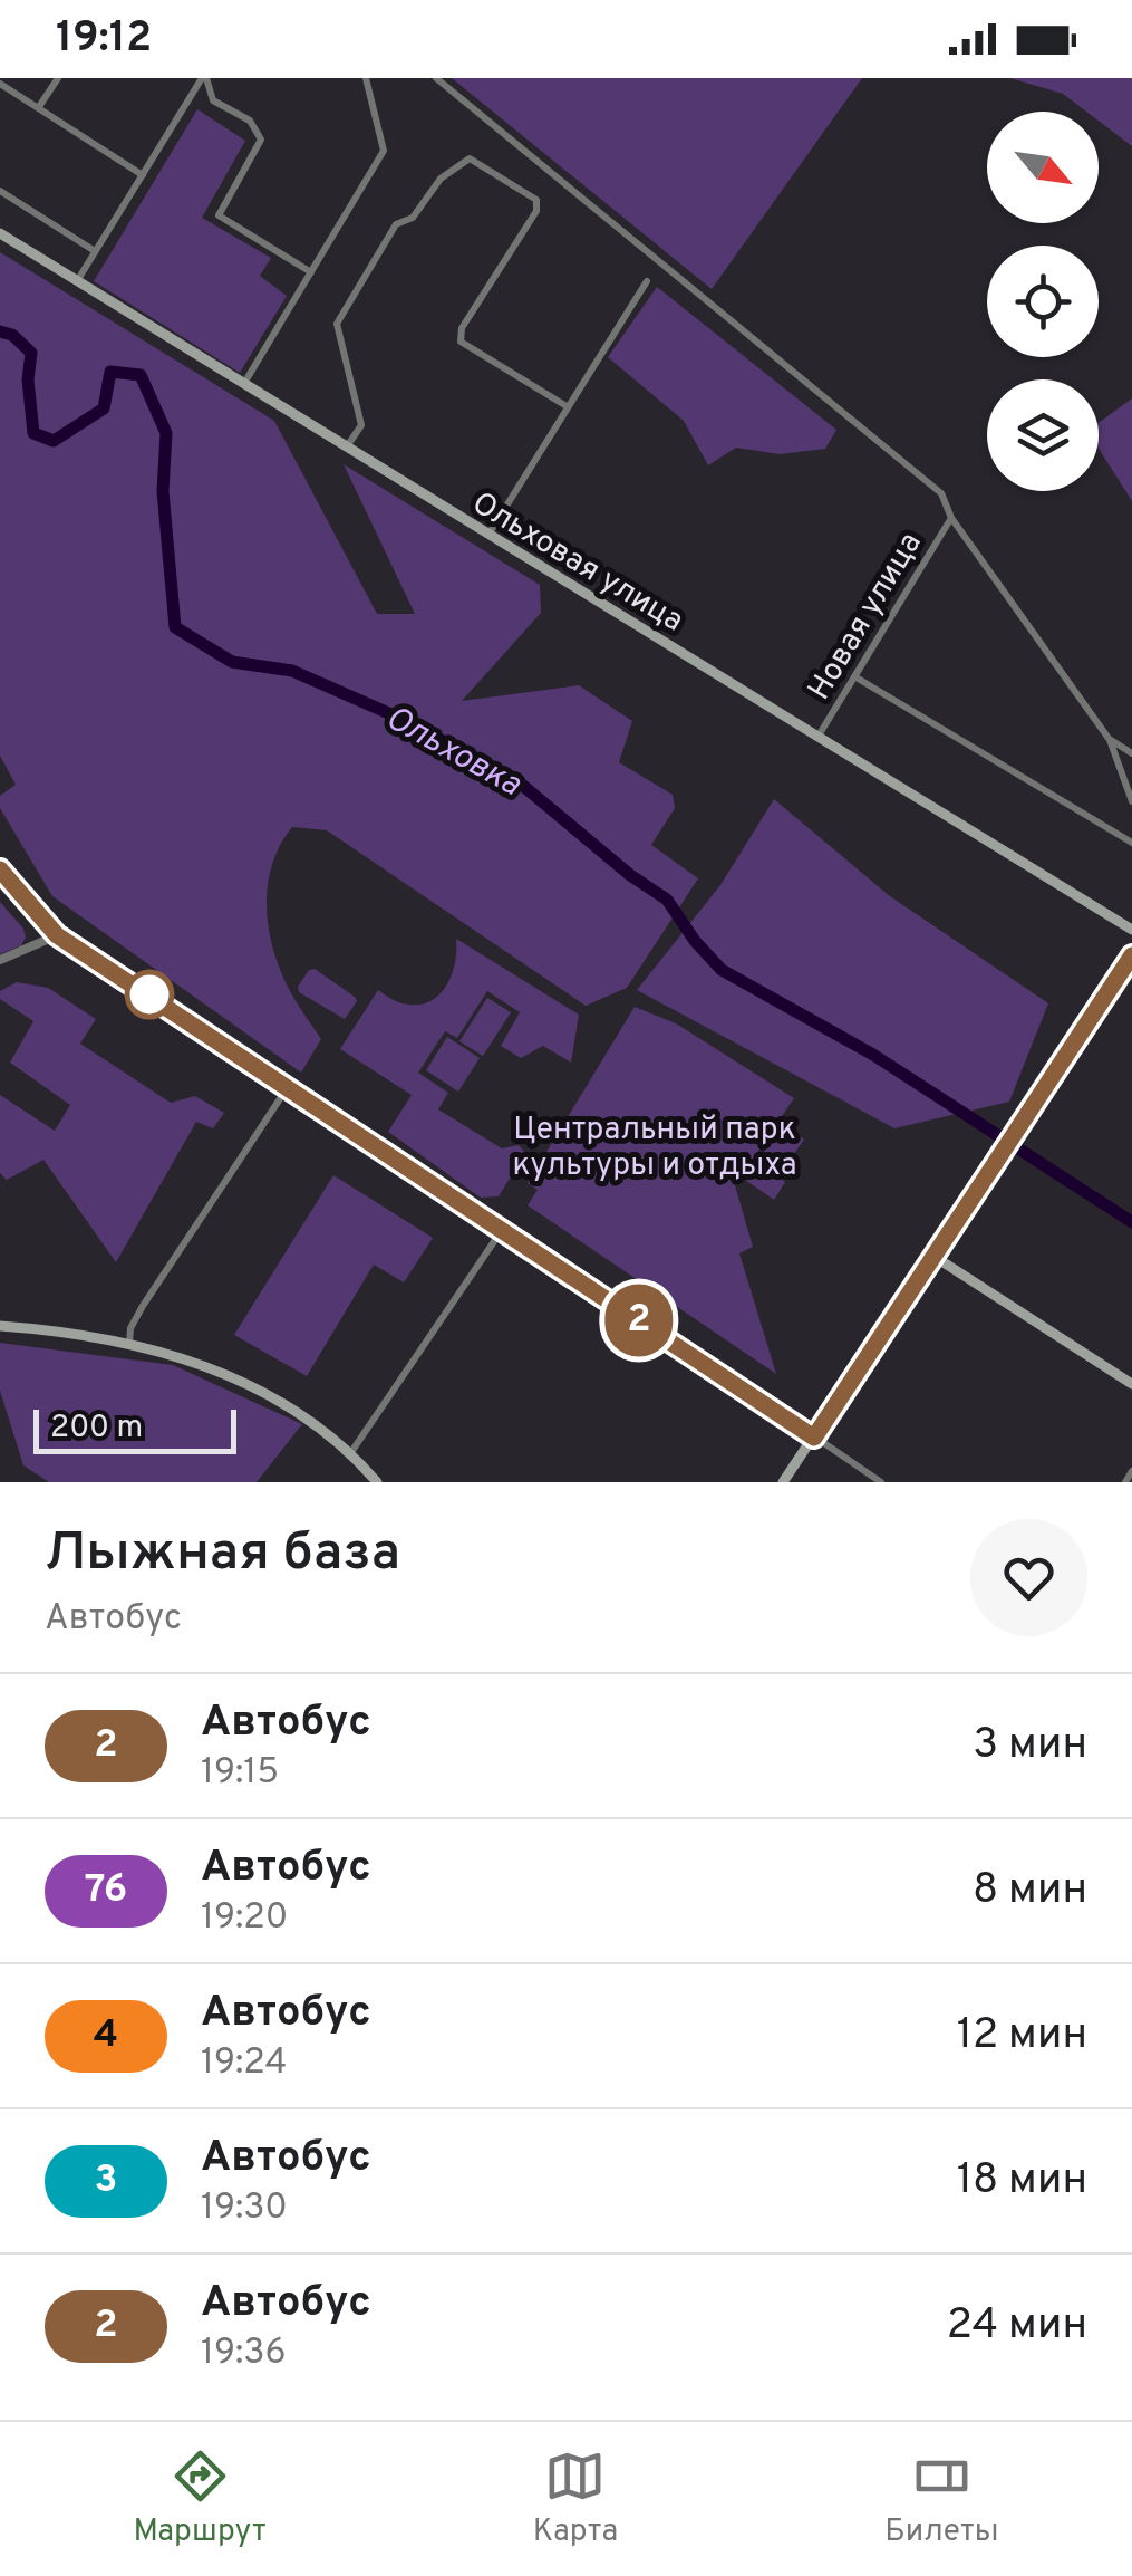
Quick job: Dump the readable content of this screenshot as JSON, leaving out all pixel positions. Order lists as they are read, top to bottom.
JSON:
{
  "streets": {
    "main road": ["Ольховая улица"],
    "street": ["Новая улица"]
  },
  "crossings": [
    ["Ольховая улица", "Новая улица"]
  ],
  "water": ["Ольховка"],
  "parks": ["Центральный парк культуры и отдыха"],
  "lines": ["bus line 2"],
  "scale_bar": "200 m",
  "north": "bottom right",
  "page": {
    "status": "19:12",
    "on_map": "2",
    "scale": "200 m",
    "heading": ["Лыжная база", "Автобус"],
    "list": [
      {
        "mark": "2",
        "name": "Автобус",
        "note": "19:15",
        "value": "3 мин"
      },
      {
        "mark": "76",
        "name": "Автобус",
        "note": "19:20",
        "value": "8 мин"
      },
      {
        "mark": "4",
        "name": "Автобус",
        "note": "19:24",
        "value": "12 мин"
      },
      {
        "mark": "3",
        "name": "Автобус",
        "note": "19:30",
        "value": "18 мин"
      },
      {
        "mark": "2",
        "name": "Автобус",
        "note": "19:36",
        "value": "24 мин"
      }
    ],
    "tabs": ["Маршрут", "Карта", "Билеты"]
  }
}
